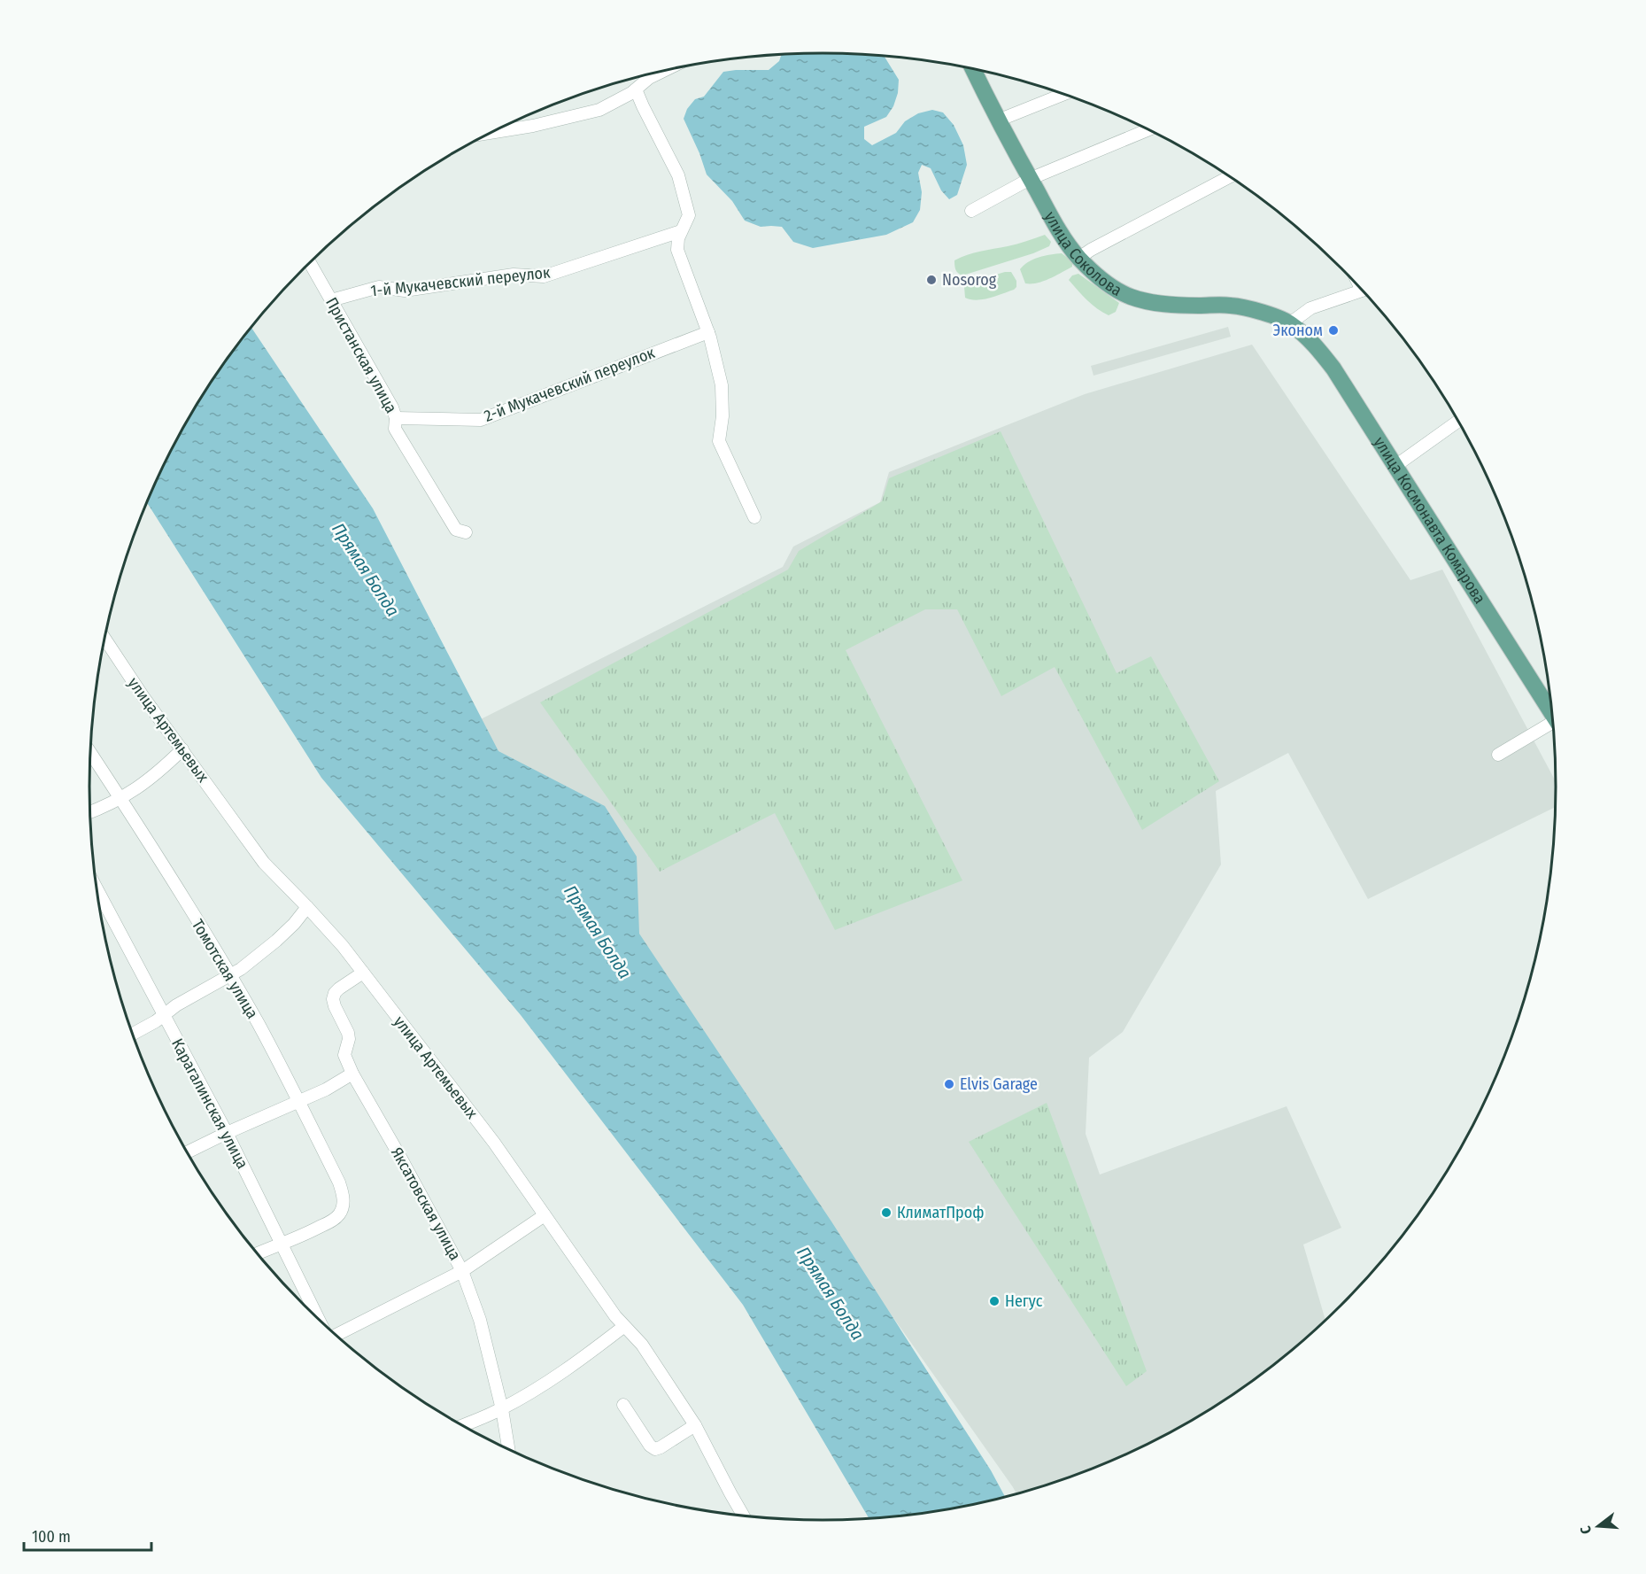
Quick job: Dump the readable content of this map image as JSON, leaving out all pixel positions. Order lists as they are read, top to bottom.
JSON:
{
  "streets": {
    "main road": ["улица Соколова", "улица Космонавта Комарова"],
    "street": [
      "1-й Мукачевский переулок",
      "Пристанская улица",
      "2-й Мукачевский переулок",
      "улица Артемьевых",
      "Томотская улица",
      "Карагалинская улица",
      "Яксатовская улица"
    ]
  },
  "crossings": [
    ["улица Соколова", "улица Космонавта Комарова"],
    ["1-й Мукачевский переулок", "Пристанская улица"],
    ["Пристанская улица", "2-й Мукачевский переулок"],
    ["улица Артемьевых", "Яксатовская улица"],
    ["Томотская улица", "Карагалинская улица"]
  ],
  "water": ["Прямая Болда"],
  "places": [
    "Nosorog",
    "Эконом",
    "Elvis Garage",
    "КлиматПроф",
    "Негус"
  ],
  "scale_bar": "100 m",
  "north": "left"
}
